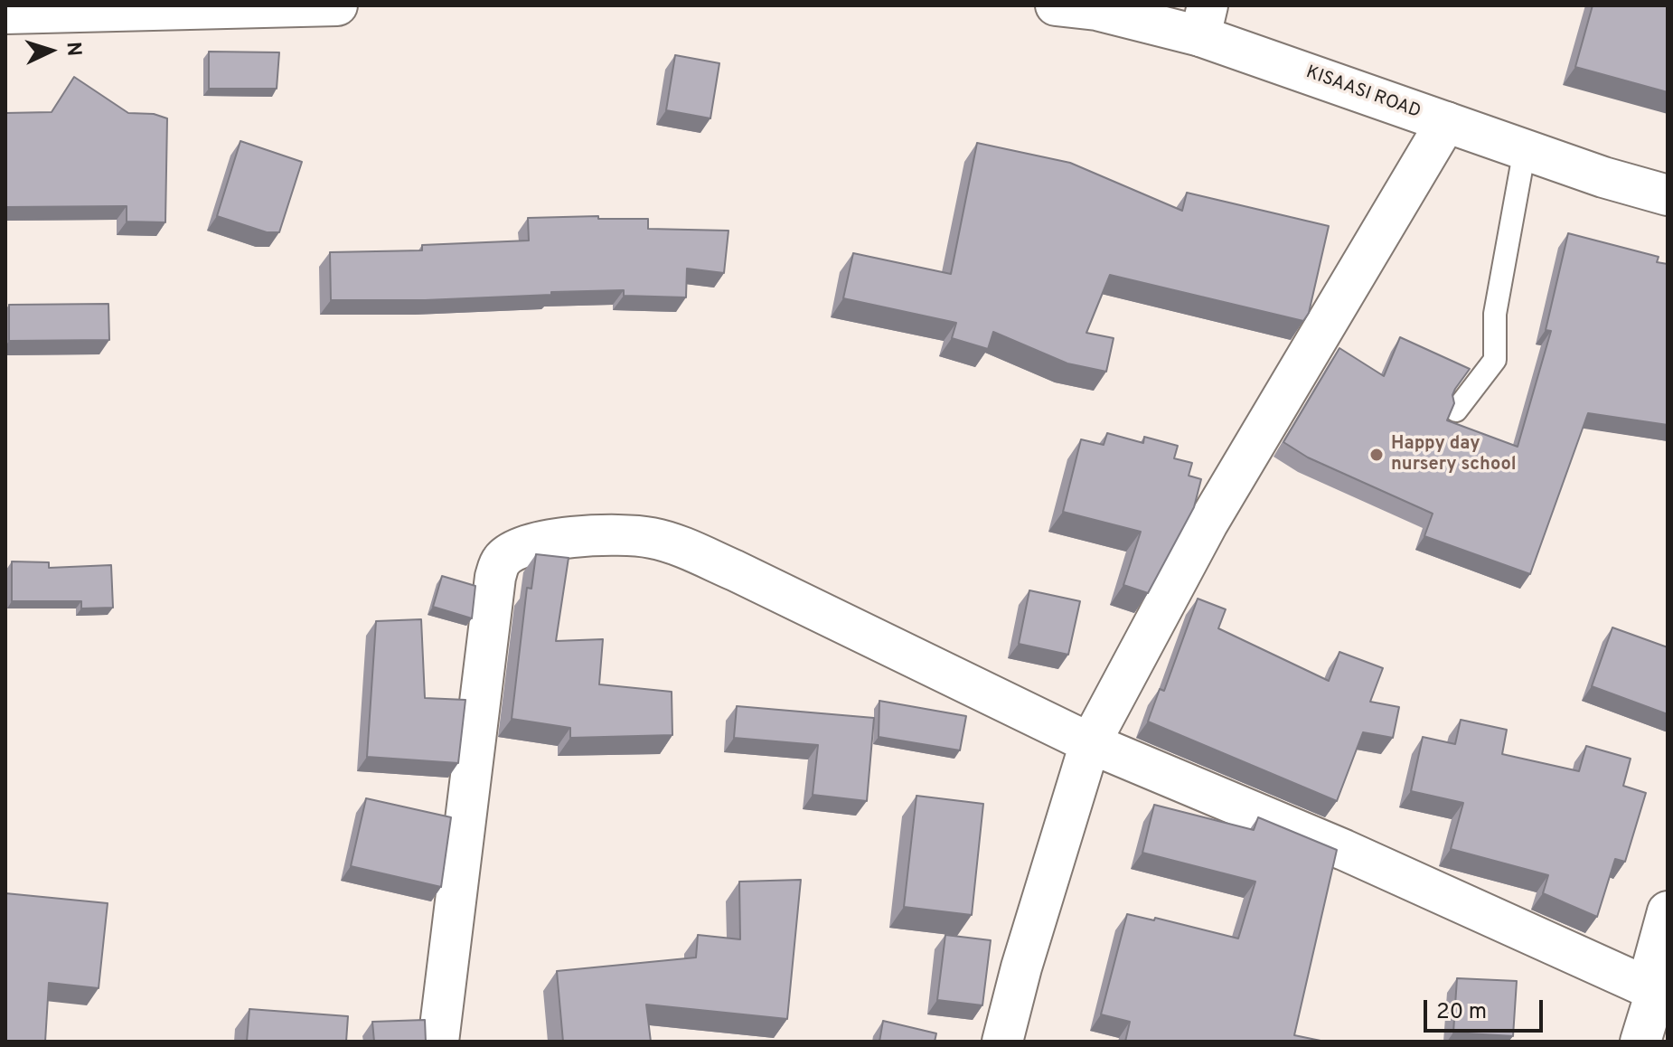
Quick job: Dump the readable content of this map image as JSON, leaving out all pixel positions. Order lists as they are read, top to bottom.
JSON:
{
  "streets": {
    "street": ["KISAASI ROAD"]
  },
  "places": ["Happy day nursery school"],
  "scale_bar": "20 m",
  "north": "right"
}
